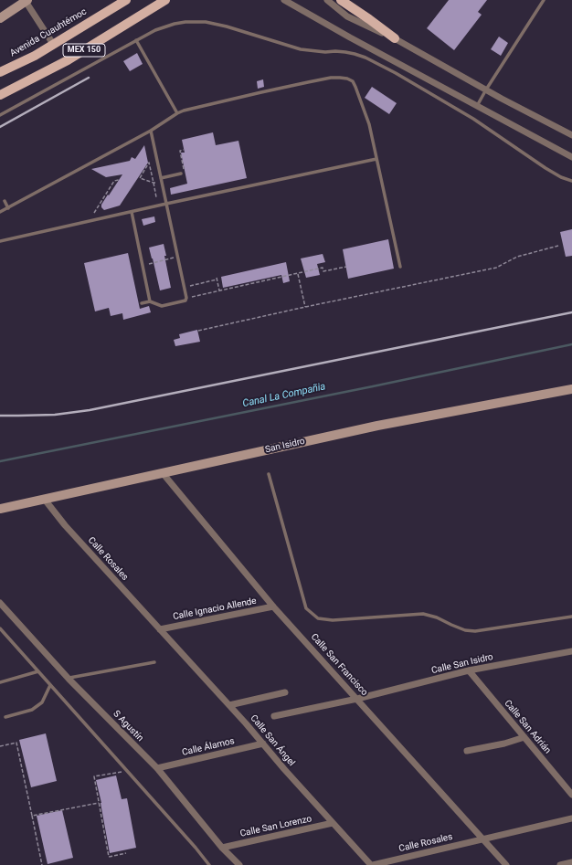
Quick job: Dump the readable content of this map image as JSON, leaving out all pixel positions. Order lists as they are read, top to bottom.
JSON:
{
  "streets": {
    "main road": ["Avenida Cuauhtémoc", "MEX 150", "San Isidro"],
    "street": [
      "Calle Rosales",
      "Calle Ignacio Allende",
      "Calle San Isidro",
      "Calle San Francisco",
      "S Agustín",
      "Calle San Adrián",
      "Calle San Ángel",
      "Calle Álamos",
      "Calle San Lorenzo"
    ]
  },
  "crossings": [
    ["San Isidro", "Calle Rosales"],
    ["San Isidro", "Calle San Francisco"],
    ["Calle Rosales", "Calle Ignacio Allende"],
    ["Calle Rosales", "Calle San Francisco"],
    ["Calle Rosales", "Calle San Ángel"],
    ["Calle Ignacio Allende", "Calle San Francisco"],
    ["Calle Ignacio Allende", "Calle San Ángel"],
    ["Calle San Isidro", "Calle San Francisco"],
    ["Calle San Isidro", "Calle San Adrián"],
    ["S Agustín", "Calle Álamos"],
    ["S Agustín", "Calle San Lorenzo"],
    ["Calle San Ángel", "Calle Álamos"],
    ["Calle San Ángel", "Calle San Lorenzo"]
  ],
  "water": ["Canal La Compañia"]
}
